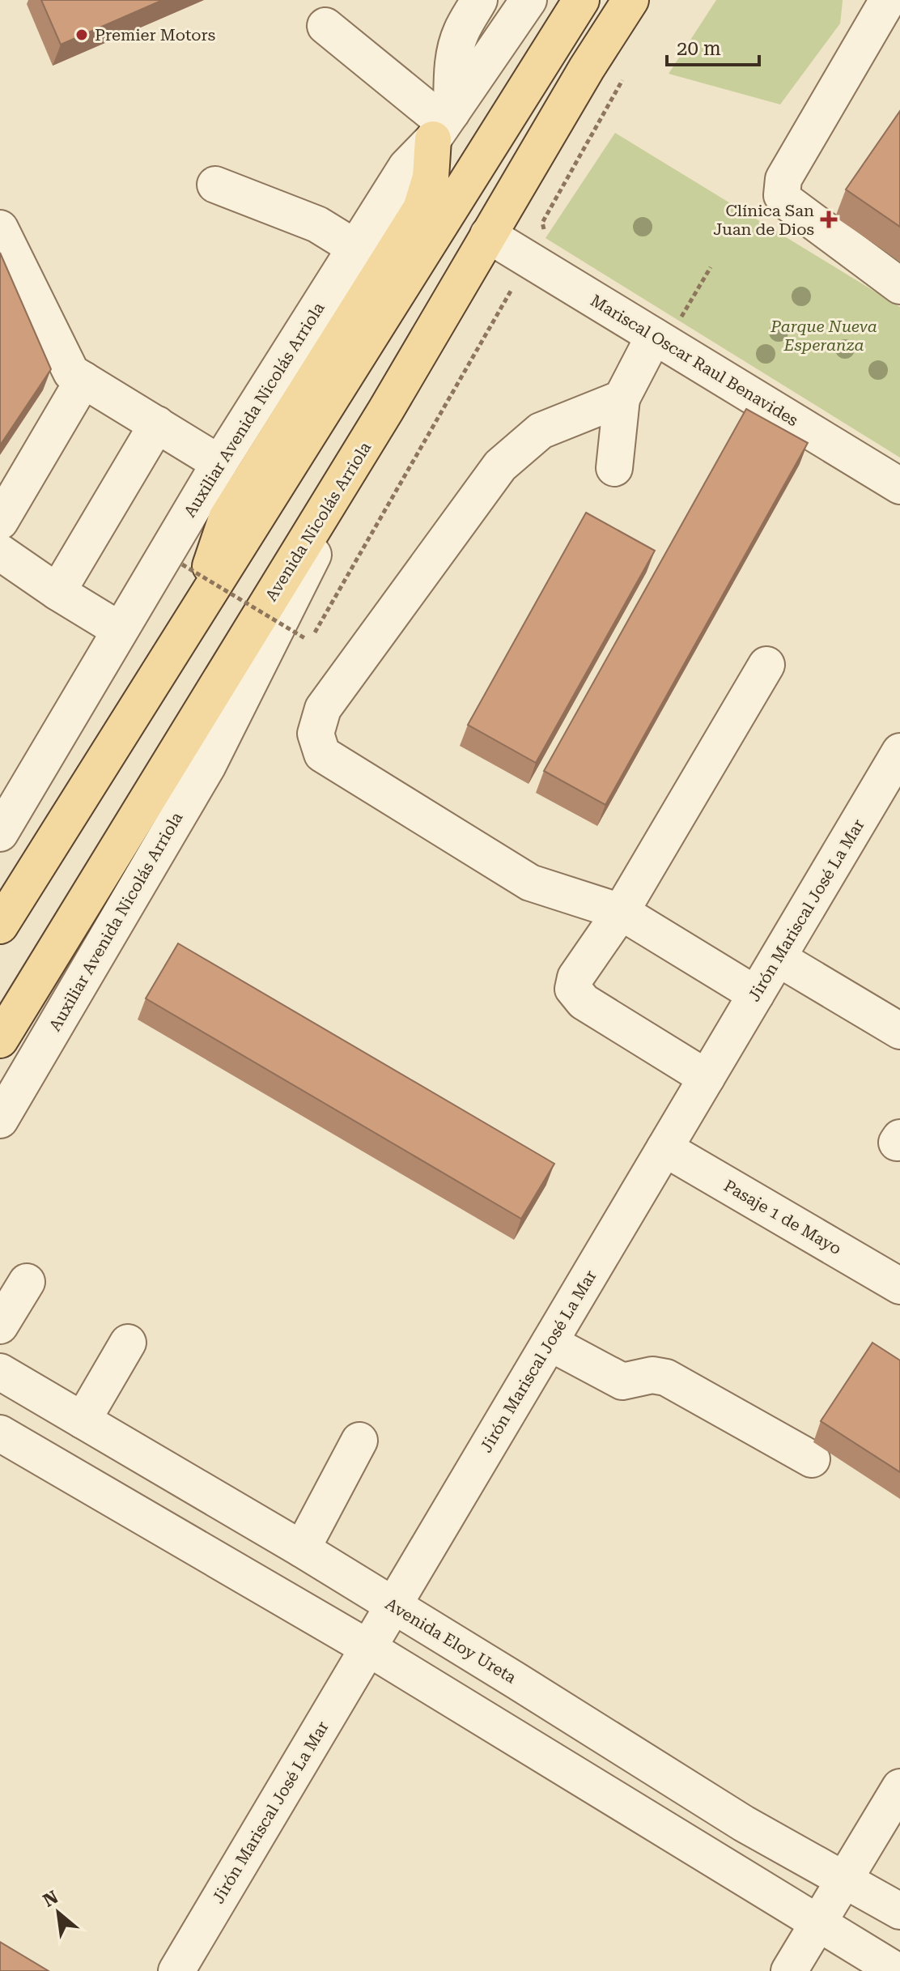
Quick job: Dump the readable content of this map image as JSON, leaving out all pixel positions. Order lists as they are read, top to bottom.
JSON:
{
  "streets": {
    "main road": ["Avenida Nicolás Arriola"],
    "street": [
      "Mariscal Oscar Raul Benavides",
      "Auxiliar Avenida Nicolás Arriola",
      "Jirón Mariscal José La Mar",
      "Pasaje 1 de Mayo",
      "Avenida Eloy Ureta"
    ]
  },
  "crossings": [
    ["Mariscal Oscar Raul Benavides", "Avenida Nicolás Arriola"],
    ["Auxiliar Avenida Nicolás Arriola", "Avenida Nicolás Arriola"],
    ["Jirón Mariscal José La Mar", "Pasaje 1 de Mayo"],
    ["Jirón Mariscal José La Mar", "Avenida Eloy Ureta"]
  ],
  "parks": ["Parque Nueva Esperanza"],
  "places": {
    "other": ["Premier Motors"],
    "health": ["Clínica San Juan de Dios"]
  },
  "scale_bar": "20 m",
  "north": "top left"
}
